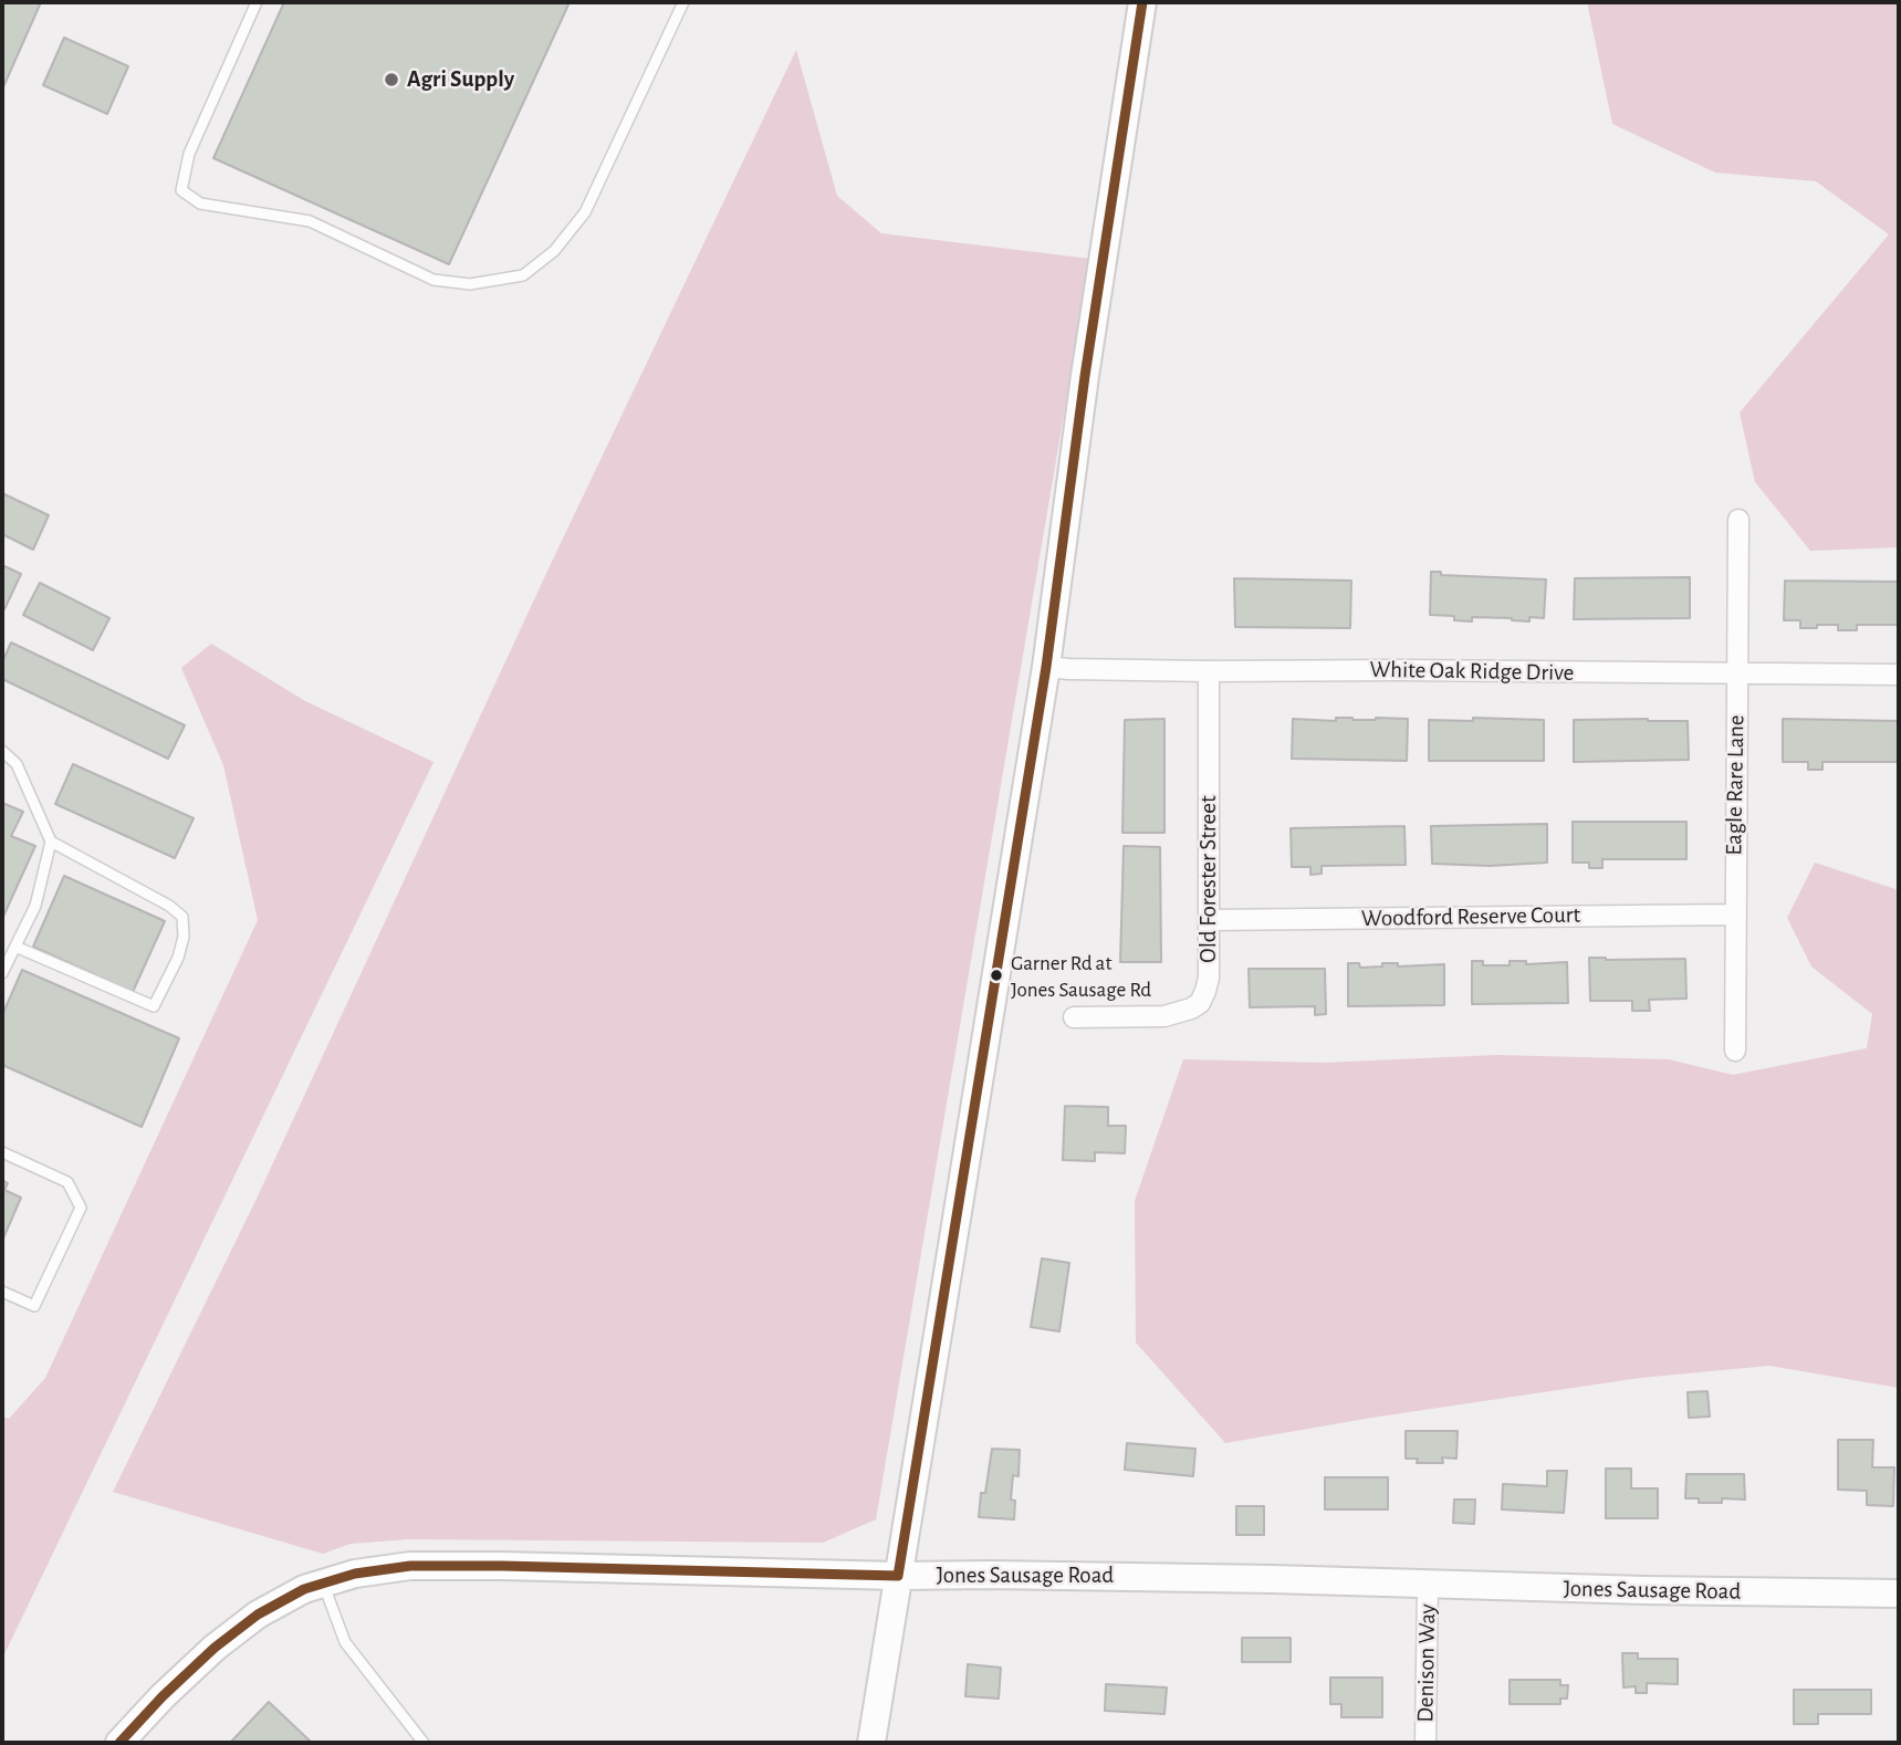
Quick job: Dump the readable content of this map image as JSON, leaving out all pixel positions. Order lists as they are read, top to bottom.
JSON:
{
  "streets": {
    "main road": ["Jones Sausage Road"],
    "street": [
      "White Oak Ridge Drive",
      "Eagle Rare Lane",
      "Old Forester Street",
      "Woodford Reserve Court",
      "Denison Way"
    ]
  },
  "crossings": [
    ["White Oak Ridge Drive", "Eagle Rare Lane"],
    ["White Oak Ridge Drive", "Old Forester Street"],
    ["Eagle Rare Lane", "Woodford Reserve Court"],
    ["Old Forester Street", "Woodford Reserve Court"],
    ["Jones Sausage Road", "Denison Way"]
  ],
  "places": ["Agri Supply", "Garner Rd at Jones Sausage Rd"]
}
